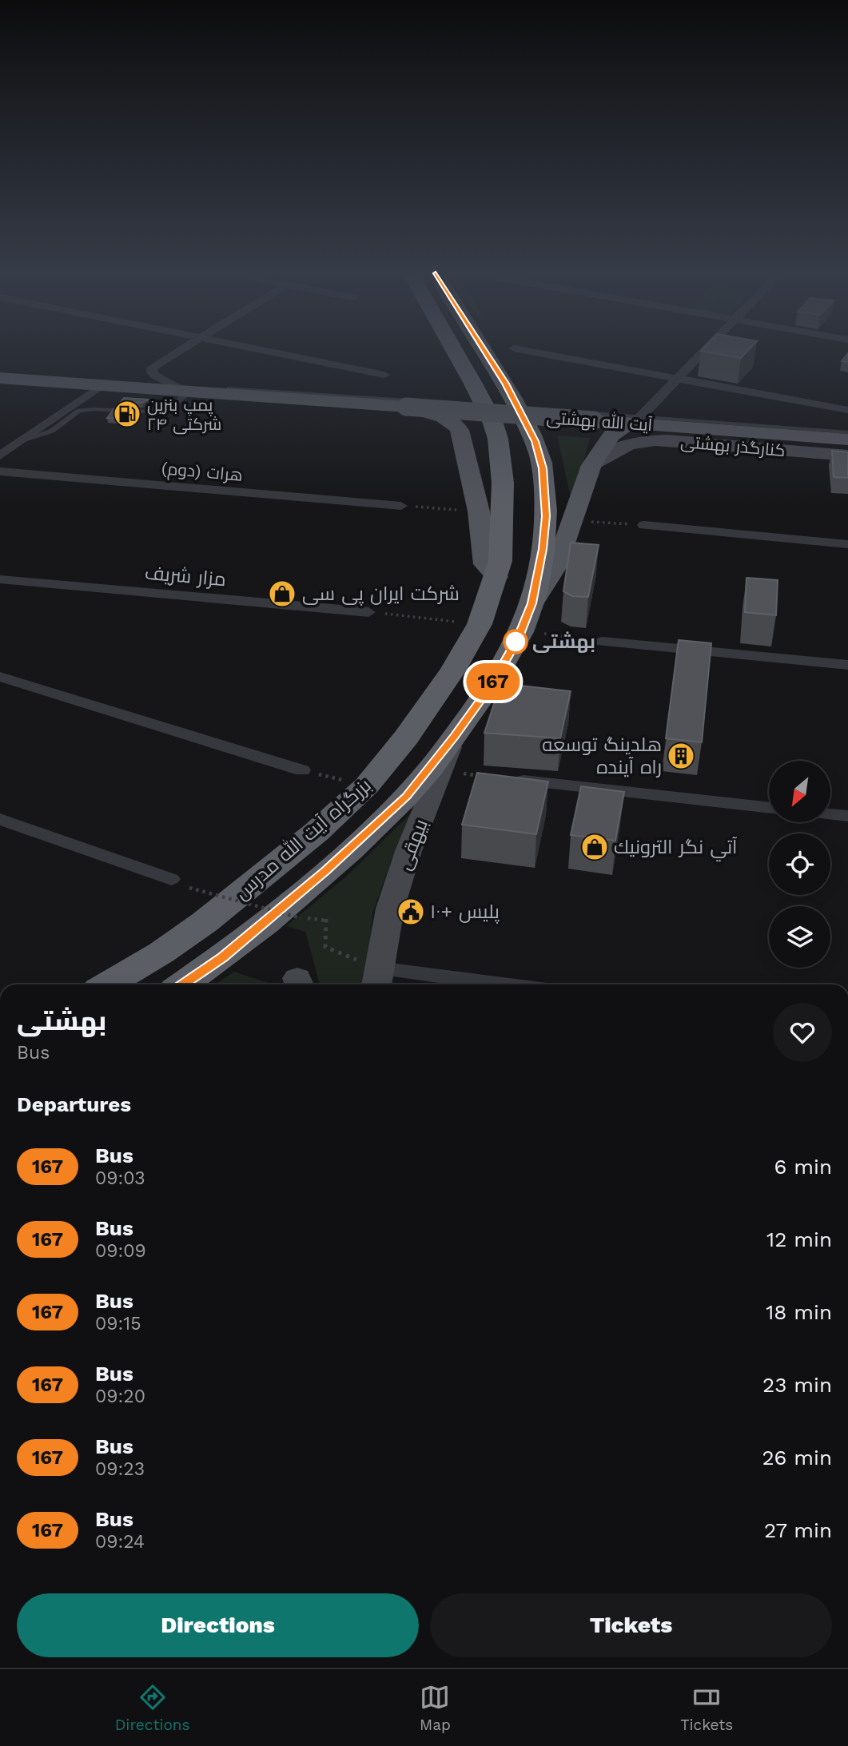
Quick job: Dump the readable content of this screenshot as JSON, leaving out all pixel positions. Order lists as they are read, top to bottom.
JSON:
{
  "streets": {
    "highway": ["بزرگراه آیت الله مدرس"],
    "main road": ["آیت الله بهشتی", "کنارگذر بهشتی", "بیهقی"],
    "street": ["هرات (دوم)", "مزار شریف"]
  },
  "crossings": [
    ["بزرگراه آیت الله مدرس", "بیهقی"]
  ],
  "places": {
    "fuel station": ["پمپ بنزین شرکتی ۲۴"],
    "shop": ["شرکت ایران پی سی", "آتي نگر الترونيك"],
    "other": ["بهشتی"],
    "building": ["هلدینگ توسعه راه آینده"],
    "public building": ["پلیس +۱٠"]
  },
  "lines": ["bus line 167"],
  "north": "bottom left",
  "page": {
    "on_map": "167",
    "heading": [
      ["بهشتی", "Bus"],
      "Departures"
    ],
    "list": [
      {
        "mark": "167",
        "name": "Bus",
        "note": "09:03",
        "value": "6 min"
      },
      {
        "mark": "167",
        "name": "Bus",
        "note": "09:09",
        "value": "12 min"
      },
      {
        "mark": "167",
        "name": "Bus",
        "note": "09:15",
        "value": "18 min"
      },
      {
        "mark": "167",
        "name": "Bus",
        "note": "09:20",
        "value": "23 min"
      },
      {
        "mark": "167",
        "name": "Bus",
        "note": "09:23",
        "value": "26 min"
      },
      {
        "mark": "167",
        "name": "Bus",
        "note": "09:24",
        "value": "27 min"
      }
    ],
    "buttons": ["Directions", "Tickets"],
    "tabs": ["Directions", "Map", "Tickets"]
  }
}
